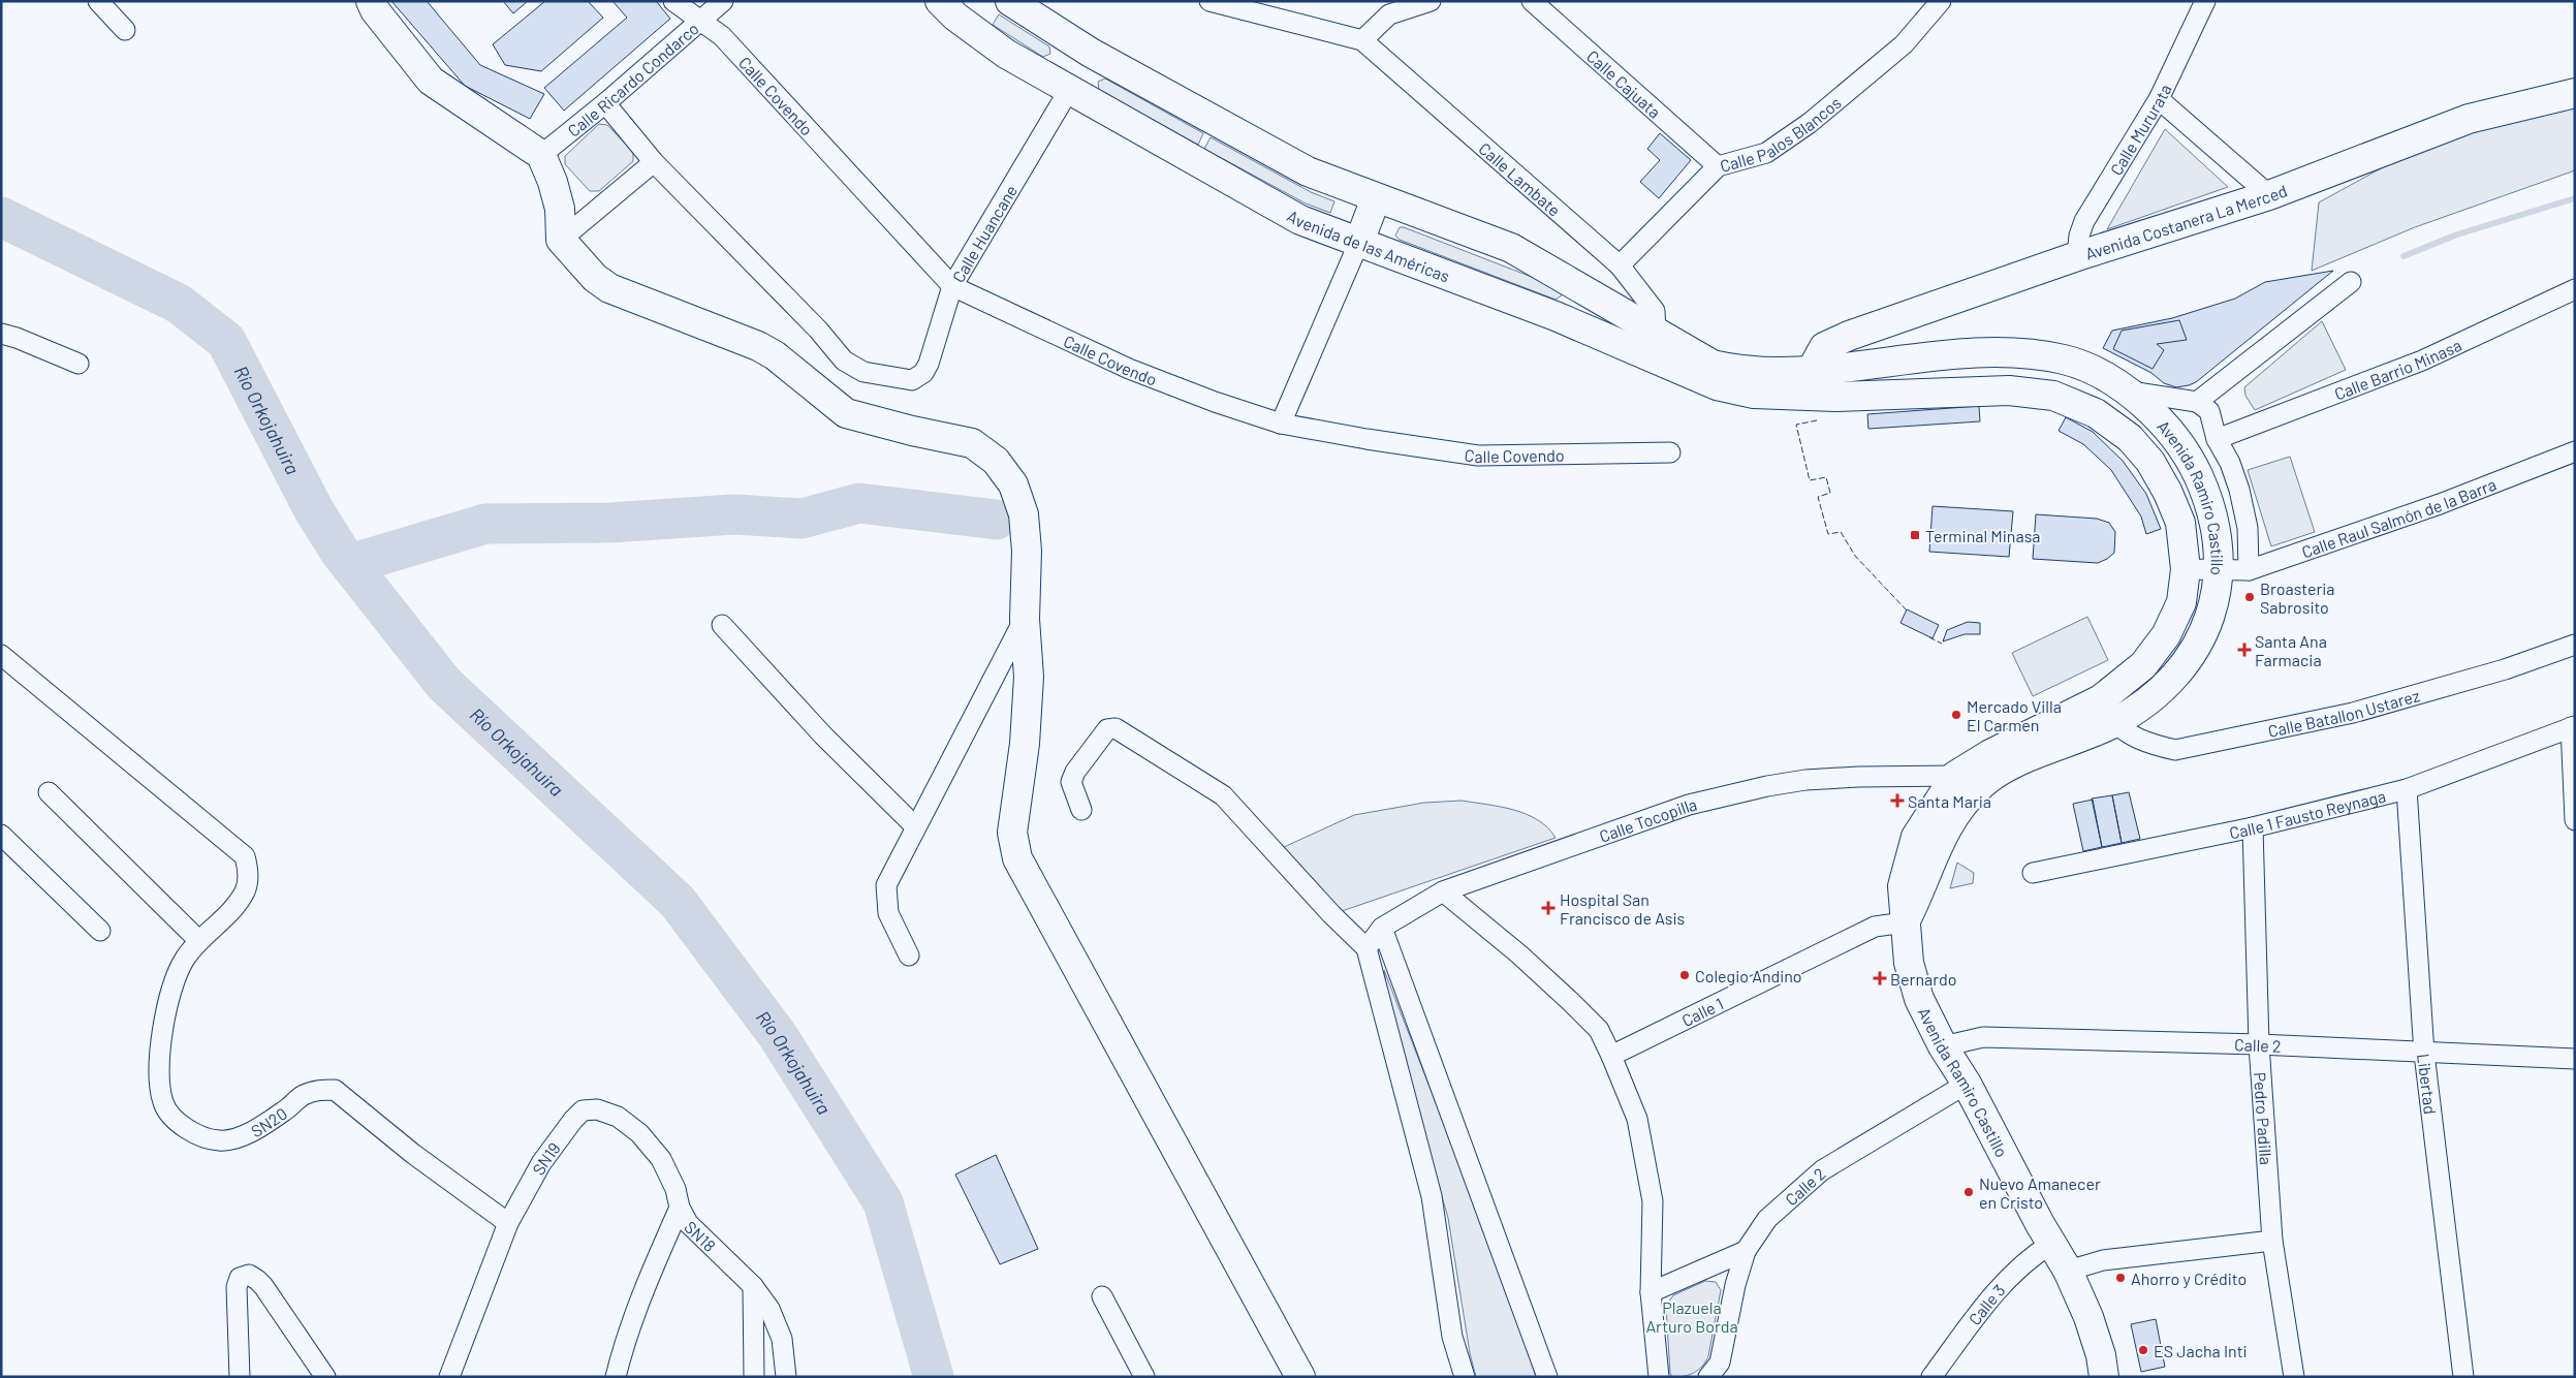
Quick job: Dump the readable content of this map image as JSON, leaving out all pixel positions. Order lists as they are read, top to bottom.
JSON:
{
  "streets": {
    "main road": ["Avenida Costanera La Merced", "Avenida de las Américas", "Avenida Ramiro Castillo"],
    "street": [
      "Calle Ricardo Condarco",
      "Calle Cajuata",
      "Calle Covendo",
      "Calle Mururata",
      "Calle Palos Blancos",
      "Calle Lambate",
      "Calle Huancane",
      "Calle Barrio Minasa",
      "Calle Raul Salmón de la Barra",
      "Calle Batallon Ustarez",
      "Calle 1 Fausto Reynaga",
      "Calle Tocopilla",
      "Calle 1",
      "Calle 2",
      "Libertad",
      "Pedro Padilla",
      "SN20",
      "SN19",
      "SN18",
      "Calle 3"
    ]
  },
  "crossings": [
    ["Calle Ricardo Condarco", "Calle Covendo"],
    ["Calle Cajuata", "Calle Palos Blancos"],
    ["Calle Covendo", "Calle Huancane"],
    ["Calle Mururata", "Avenida Costanera La Merced"],
    ["Calle Palos Blancos", "Calle Lambate"],
    ["Calle Lambate", "Avenida de las Américas"],
    ["Avenida Costanera La Merced", "Avenida de las Américas"],
    ["Avenida Costanera La Merced", "Avenida Ramiro Castillo"],
    ["Calle Huancane", "Avenida de las Américas"],
    ["Avenida de las Américas", "Avenida Ramiro Castillo"],
    ["Avenida Ramiro Castillo", "Calle Raul Salmón de la Barra"],
    ["Avenida Ramiro Castillo", "Calle Batallon Ustarez"],
    ["Avenida Ramiro Castillo", "Calle Tocopilla"],
    ["Avenida Ramiro Castillo", "Calle 1"],
    ["Avenida Ramiro Castillo", "Calle 2"],
    ["Avenida Ramiro Castillo", "Calle 3"],
    ["Calle 1 Fausto Reynaga", "Libertad"],
    ["Calle 1 Fausto Reynaga", "Pedro Padilla"],
    ["Calle 2", "Libertad"],
    ["Calle 2", "Pedro Padilla"],
    ["SN20", "SN19"],
    ["SN19", "SN18"]
  ],
  "water": ["Río Orkojahuira"],
  "parks": ["Plazuela Arturo Borda"],
  "places": {
    "transit": ["Terminal Minasa"],
    "other": [
      "Broasteria Sabrosito",
      "Mercado Villa El Carmen",
      "Colegio Andino",
      "Nuevo Amanecer en Cristo",
      "Ahorro y Crédito",
      "ES Jacha Inti"
    ],
    "health": [
      "Santa Ana Farmacia",
      "Santa Maria",
      "Hospital San Francisco de Asis",
      "Bernardo"
    ]
  }
}
